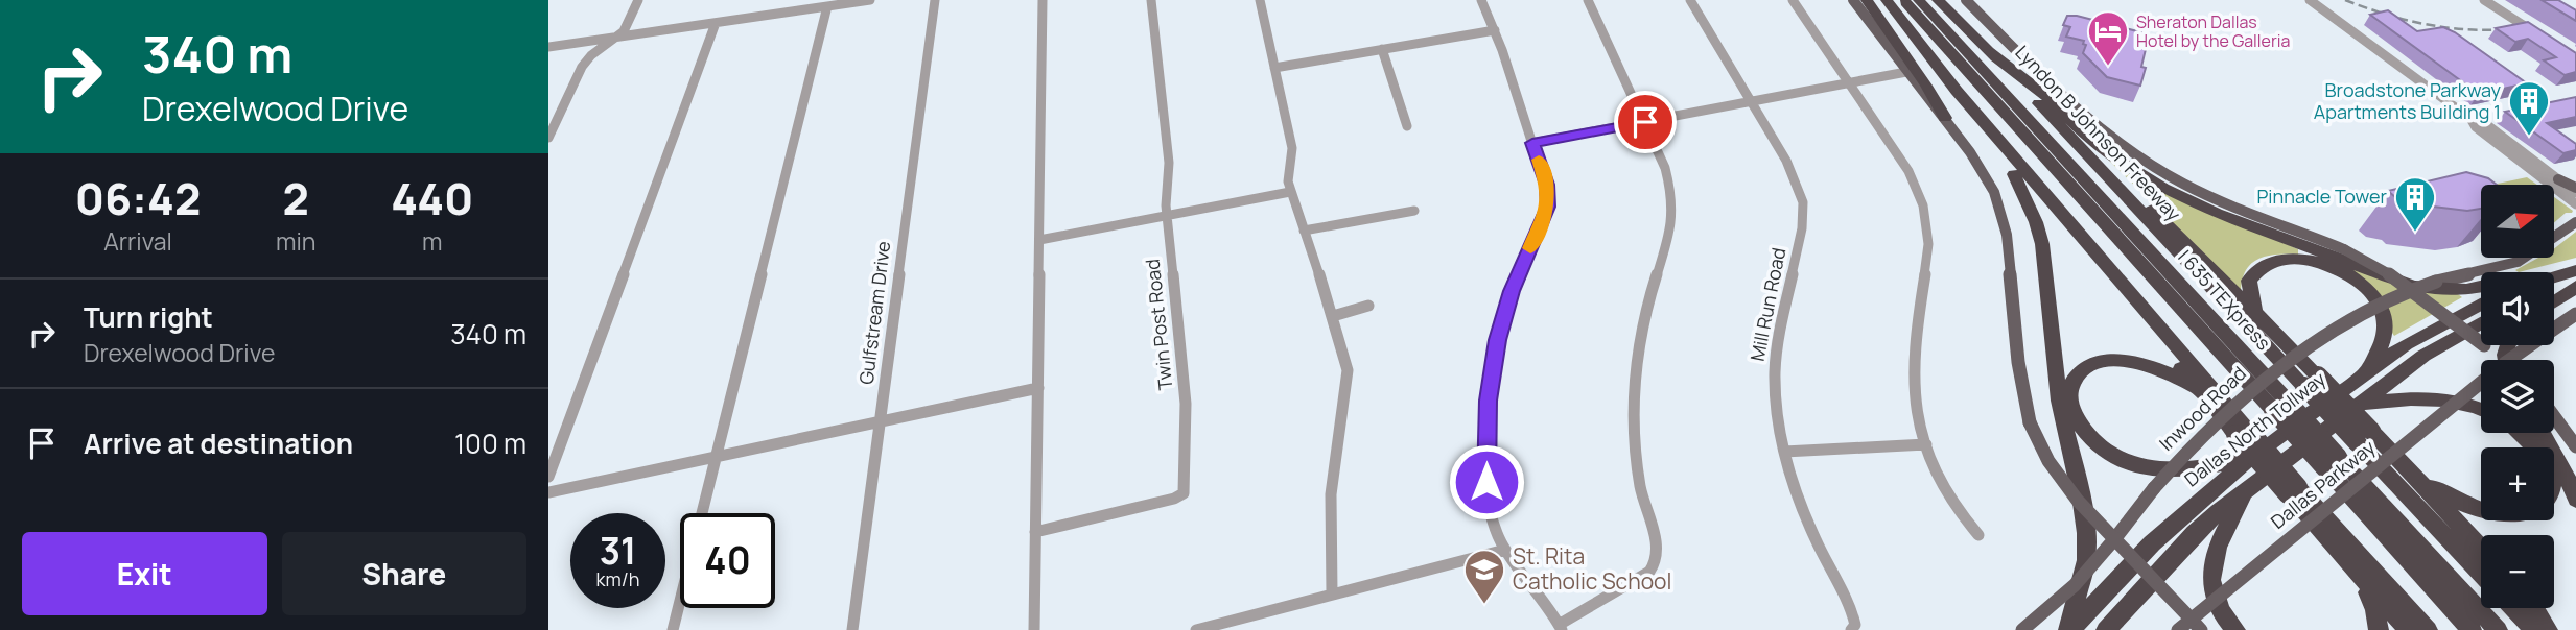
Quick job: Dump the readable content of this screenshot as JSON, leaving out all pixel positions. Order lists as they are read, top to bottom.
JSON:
{
  "streets": {
    "highway": ["Lyndon B Johnson Freeway", "I 635 TEXpress", "Dallas North Tollway"],
    "main road": ["Inwood Road", "Dallas Parkway"],
    "street": ["Mill Run Road", "Gulfstream Drive", "Twin Post Road"]
  },
  "crossings": [
    ["Lyndon B Johnson Freeway", "Inwood Road"]
  ],
  "places": {
    "hotel": ["Sheraton Dallas Hotel by the Galleria"],
    "building": ["Broadstone Parkway Apartments Building 1", "Pinnacle Tower"],
    "school or university": ["St. Rita Catholic School"]
  },
  "north": "right",
  "page": {
    "turn": ["340 m", "Drexelwood Drive"],
    "eta": [
      "06:42",
      "Arrival",
      "2",
      "min",
      "440",
      "m"
    ],
    "map_buttons": ["+", "−"],
    "list": [
      {
        "name": "Turn right",
        "note": "Drexelwood Drive",
        "value": "340 m"
      },
      {
        "name": "Arrive at destination",
        "value": "100 m"
      }
    ],
    "speed": "31 km/h",
    "limit": "40",
    "buttons": ["Exit", "Share"]
  }
}
